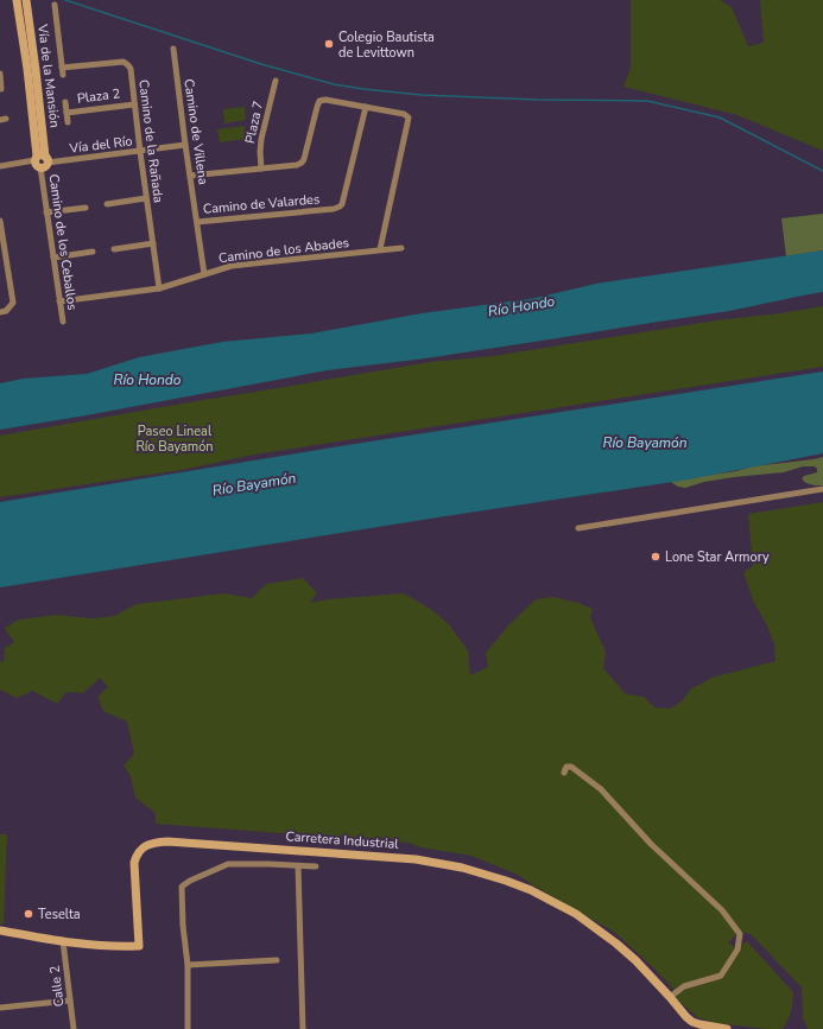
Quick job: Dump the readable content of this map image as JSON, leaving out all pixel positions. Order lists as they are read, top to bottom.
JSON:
{
  "streets": {
    "street": [
      "Vía de la Mansión",
      "Plaza 2",
      "Plaza 7",
      "Camino de Villena",
      "Camino de la Rañada",
      "Vía del Río",
      "Camino de Valardes",
      "Camino de los Ceballos",
      "Camino de los Abades",
      "Carretera Industrial",
      "Calle 2"
    ]
  },
  "crossings": [
    ["Vía de la Mansión", "Vía del Río"],
    ["Vía de la Mansión", "Camino de los Ceballos"],
    ["Plaza 2", "Camino de la Rañada"],
    ["Camino de Villena", "Vía del Río"],
    ["Camino de Villena", "Camino de Valardes"],
    ["Camino de Villena", "Camino de los Abades"],
    ["Camino de la Rañada", "Vía del Río"],
    ["Camino de la Rañada", "Camino de los Abades"],
    ["Vía del Río", "Camino de los Ceballos"],
    ["Camino de los Ceballos", "Camino de los Abades"],
    ["Carretera Industrial", "Calle 2"]
  ],
  "water": ["Río Hondo", "Río Bayamón"],
  "parks": ["Paseo Lineal Río Bayamón"],
  "places": ["Colegio Bautista de Levittown", "Lone Star Armory", "Teselta"]
}
